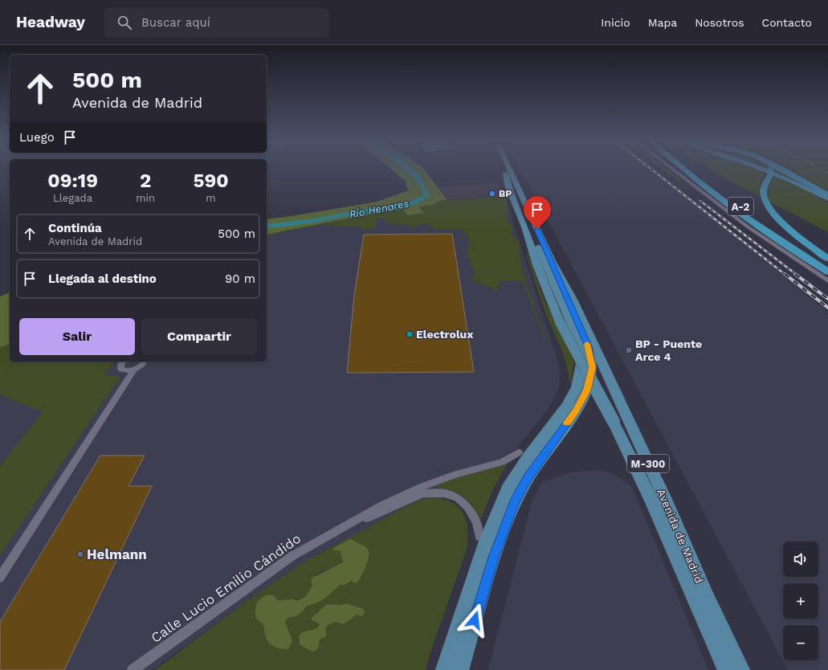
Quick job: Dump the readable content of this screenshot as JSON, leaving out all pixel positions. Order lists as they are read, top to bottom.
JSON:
{
  "streets": {
    "highway": ["A-2"],
    "main road": ["M-300", "Avenida de Madrid"],
    "street": ["Calle Lucio Emilio Cándido"]
  },
  "water": ["Río Henares"],
  "places": [
    "BP",
    "Electrolux",
    "BP - Puente Arce 4",
    "Helmann"
  ],
  "page": {
    "header": "Headway",
    "search": "Buscar aquí",
    "nav": [
      "Inicio",
      "Mapa",
      "Nosotros",
      "Contacto"
    ],
    "turn": ["500 m", "Avenida de Madrid"],
    "then": "Luego",
    "eta": [
      "09:19",
      "Llegada",
      "2",
      "min",
      "590",
      "m"
    ],
    "list": [
      {
        "name": "Continúa",
        "note": "Avenida de Madrid",
        "value": "500 m"
      },
      {
        "name": "Llegada al destino",
        "value": "90 m"
      }
    ],
    "buttons": ["Salir", "Compartir"],
    "map_buttons": ["+", "−"]
  }
}
